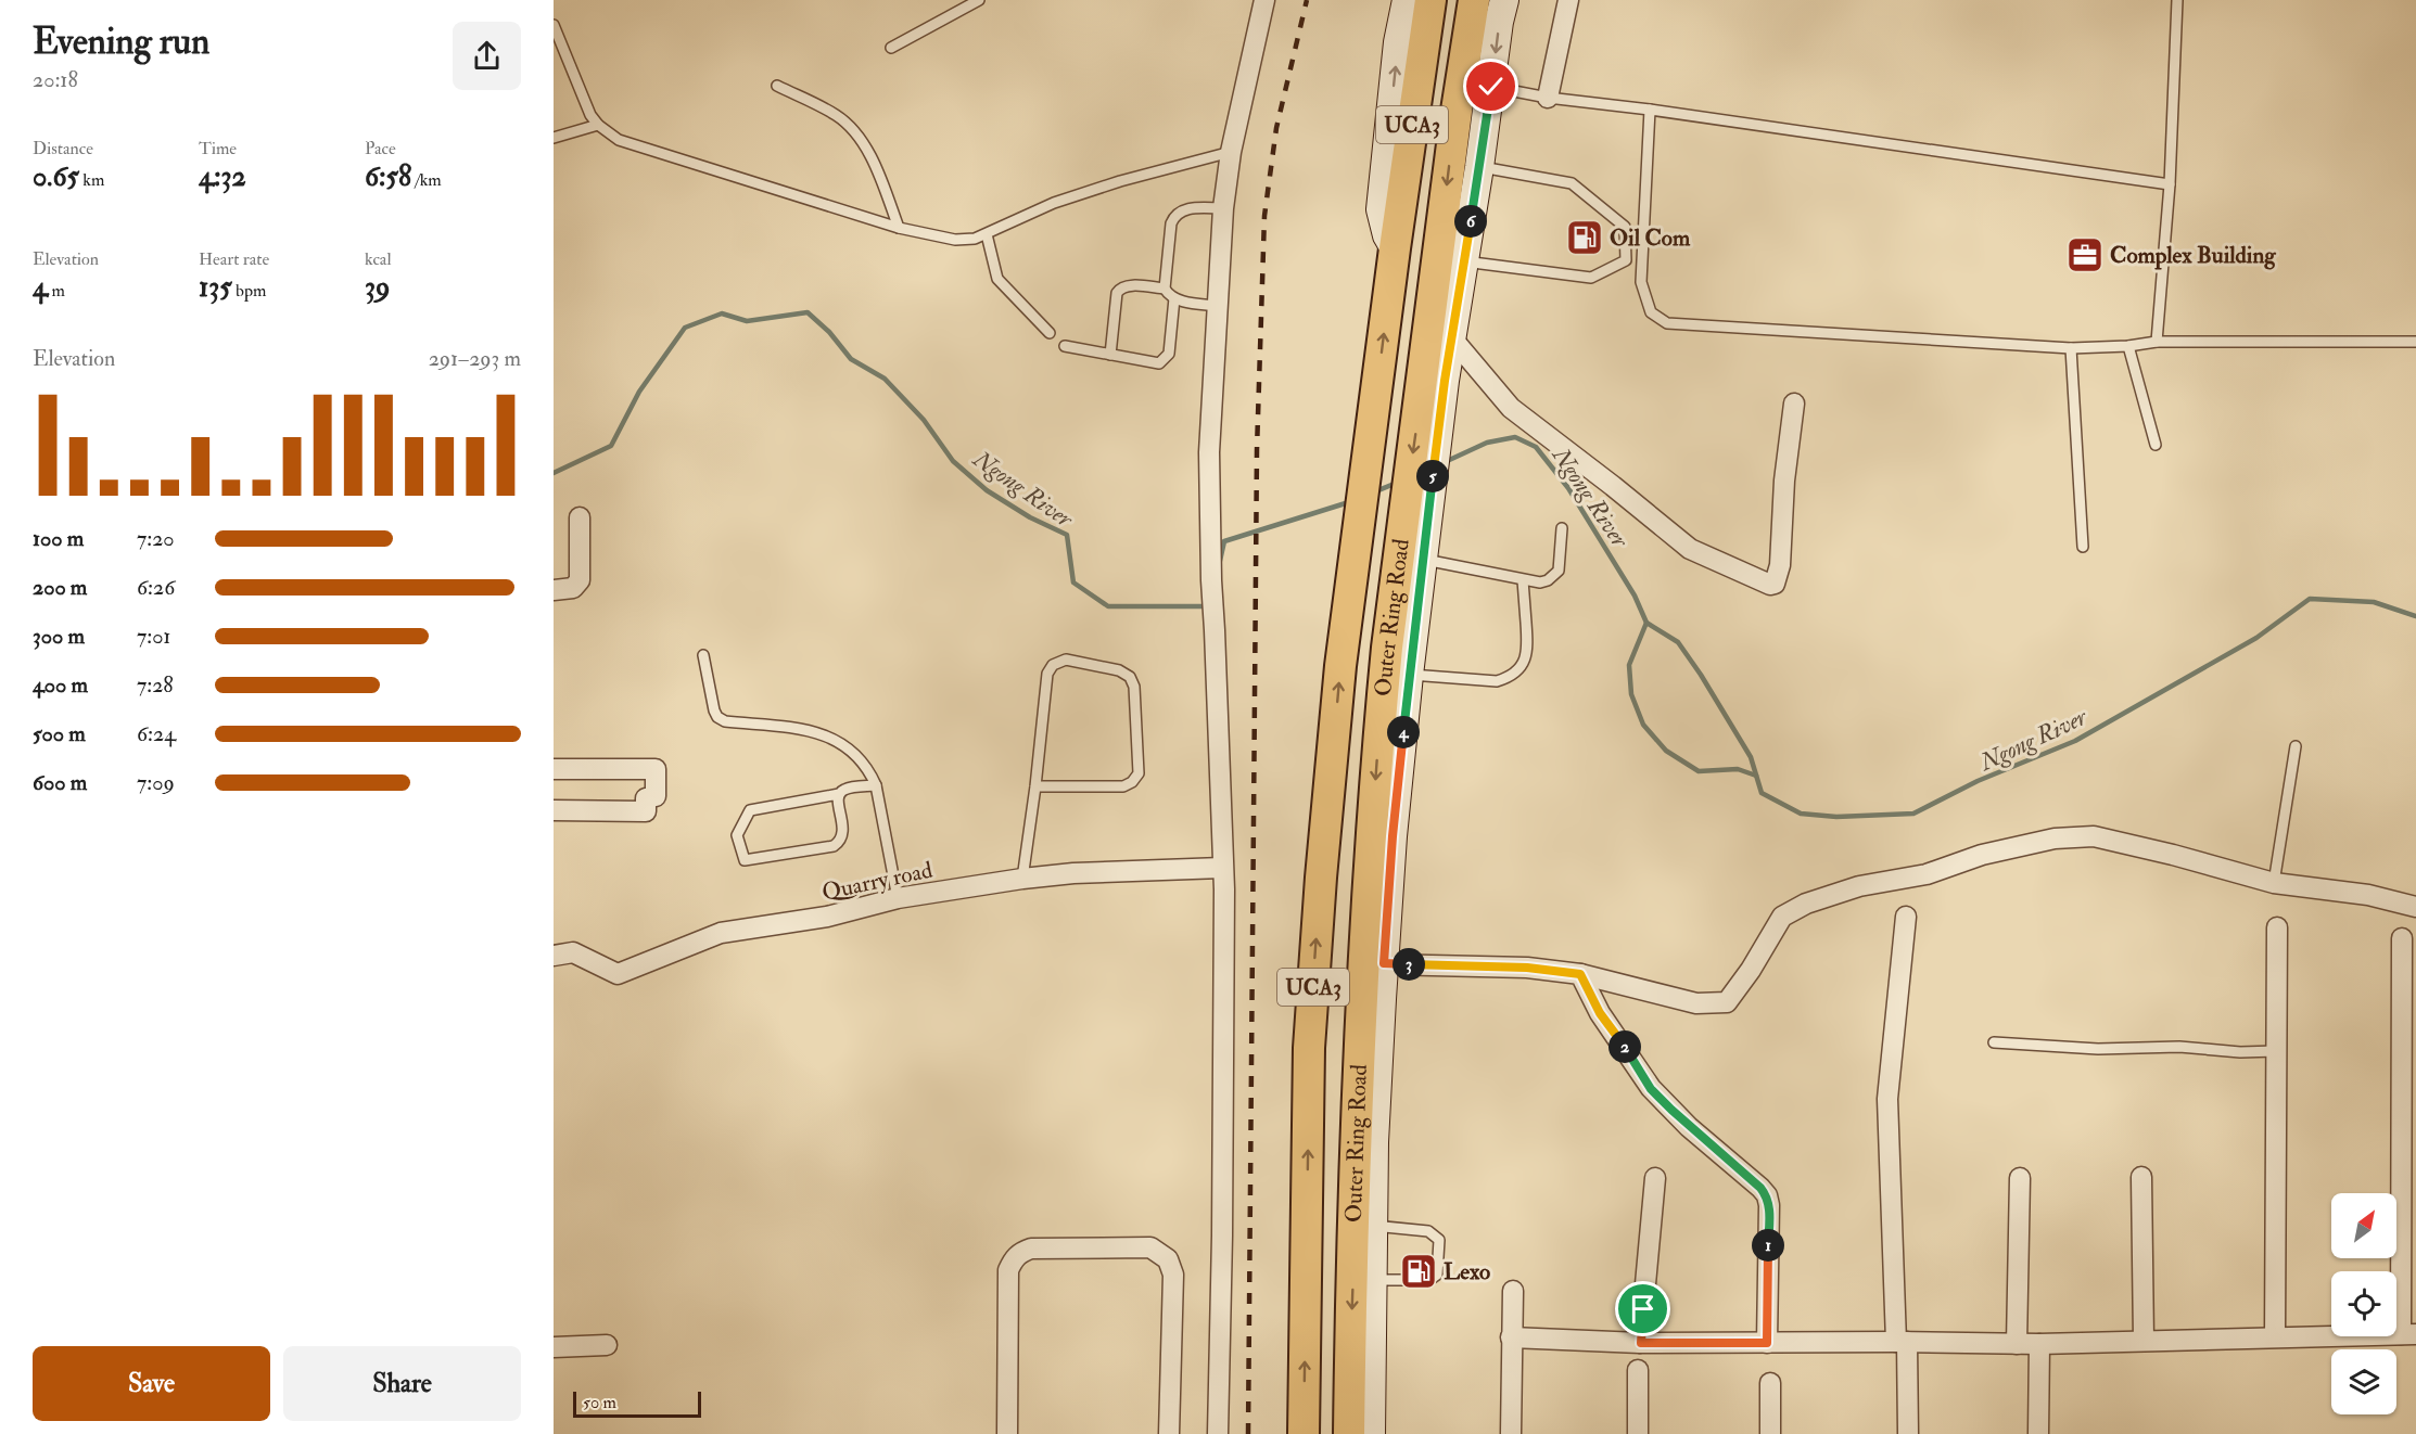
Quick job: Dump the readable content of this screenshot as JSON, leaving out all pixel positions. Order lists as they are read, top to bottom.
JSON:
{
  "streets": {
    "main road": ["UCA3", "Outer Ring Road"],
    "street": ["Quarry road"]
  },
  "crossings": [
    ["UCA3", "Outer Ring Road"]
  ],
  "water": ["Ngong River"],
  "places": {
    "fuel station": ["Oil Com", "Lexo"],
    "office": ["Complex Building"]
  },
  "scale_bar": "50 m",
  "north": "top right",
  "page": {
    "heading": ["Evening run", "20:18"],
    "stats": [
      ["Distance", "0.65 km"],
      ["Time", "4:32"],
      ["Pace", "6:58 /km"],
      ["Elevation", "4 m"],
      ["Heart rate", "135 bpm"],
      ["kcal", "39"]
    ],
    "pins": [
      "6",
      "5",
      "4",
      "3",
      "2",
      "1"
    ],
    "chart": ["Elevation", "291–293 m"],
    "list": [
      {
        "name": "100 m",
        "note": "7:20"
      },
      {
        "name": "200 m",
        "note": "6:26"
      },
      {
        "name": "300 m",
        "note": "7:01"
      },
      {
        "name": "400 m",
        "note": "7:28"
      },
      {
        "name": "500 m",
        "note": "6:24"
      },
      {
        "name": "600 m",
        "note": "7:09"
      }
    ],
    "buttons": ["Save", "Share"],
    "scale": "50 m"
  }
}
